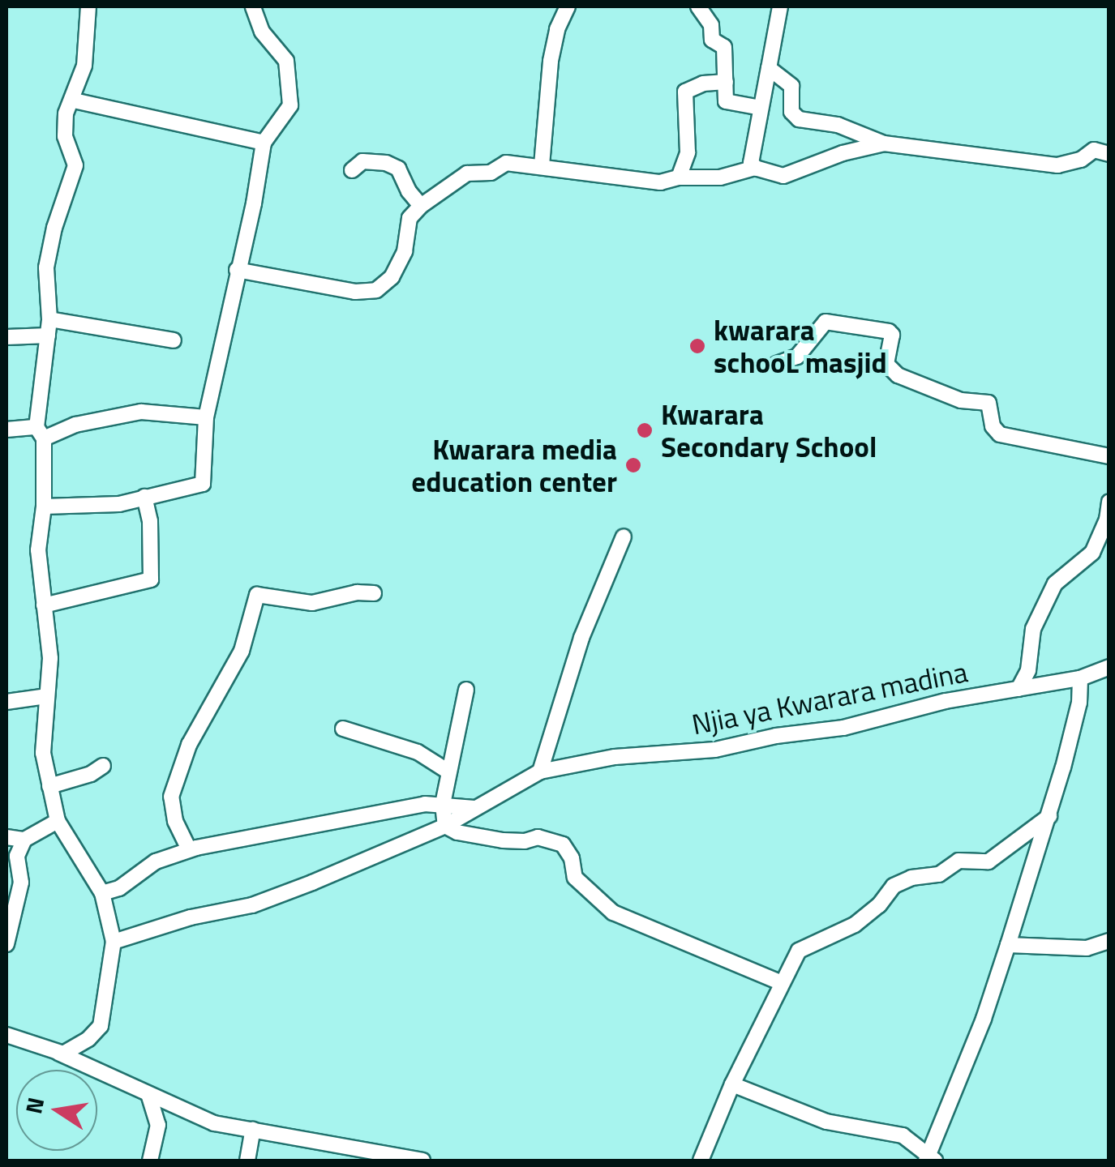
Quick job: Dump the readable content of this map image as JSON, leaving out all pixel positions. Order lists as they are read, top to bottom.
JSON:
{
  "streets": {
    "street": ["Njia ya Kwarara madina"]
  },
  "places": ["kwarara schooL masjid", "Kwarara Secondary School", "Kwarara media education center"],
  "north": "left"
}
